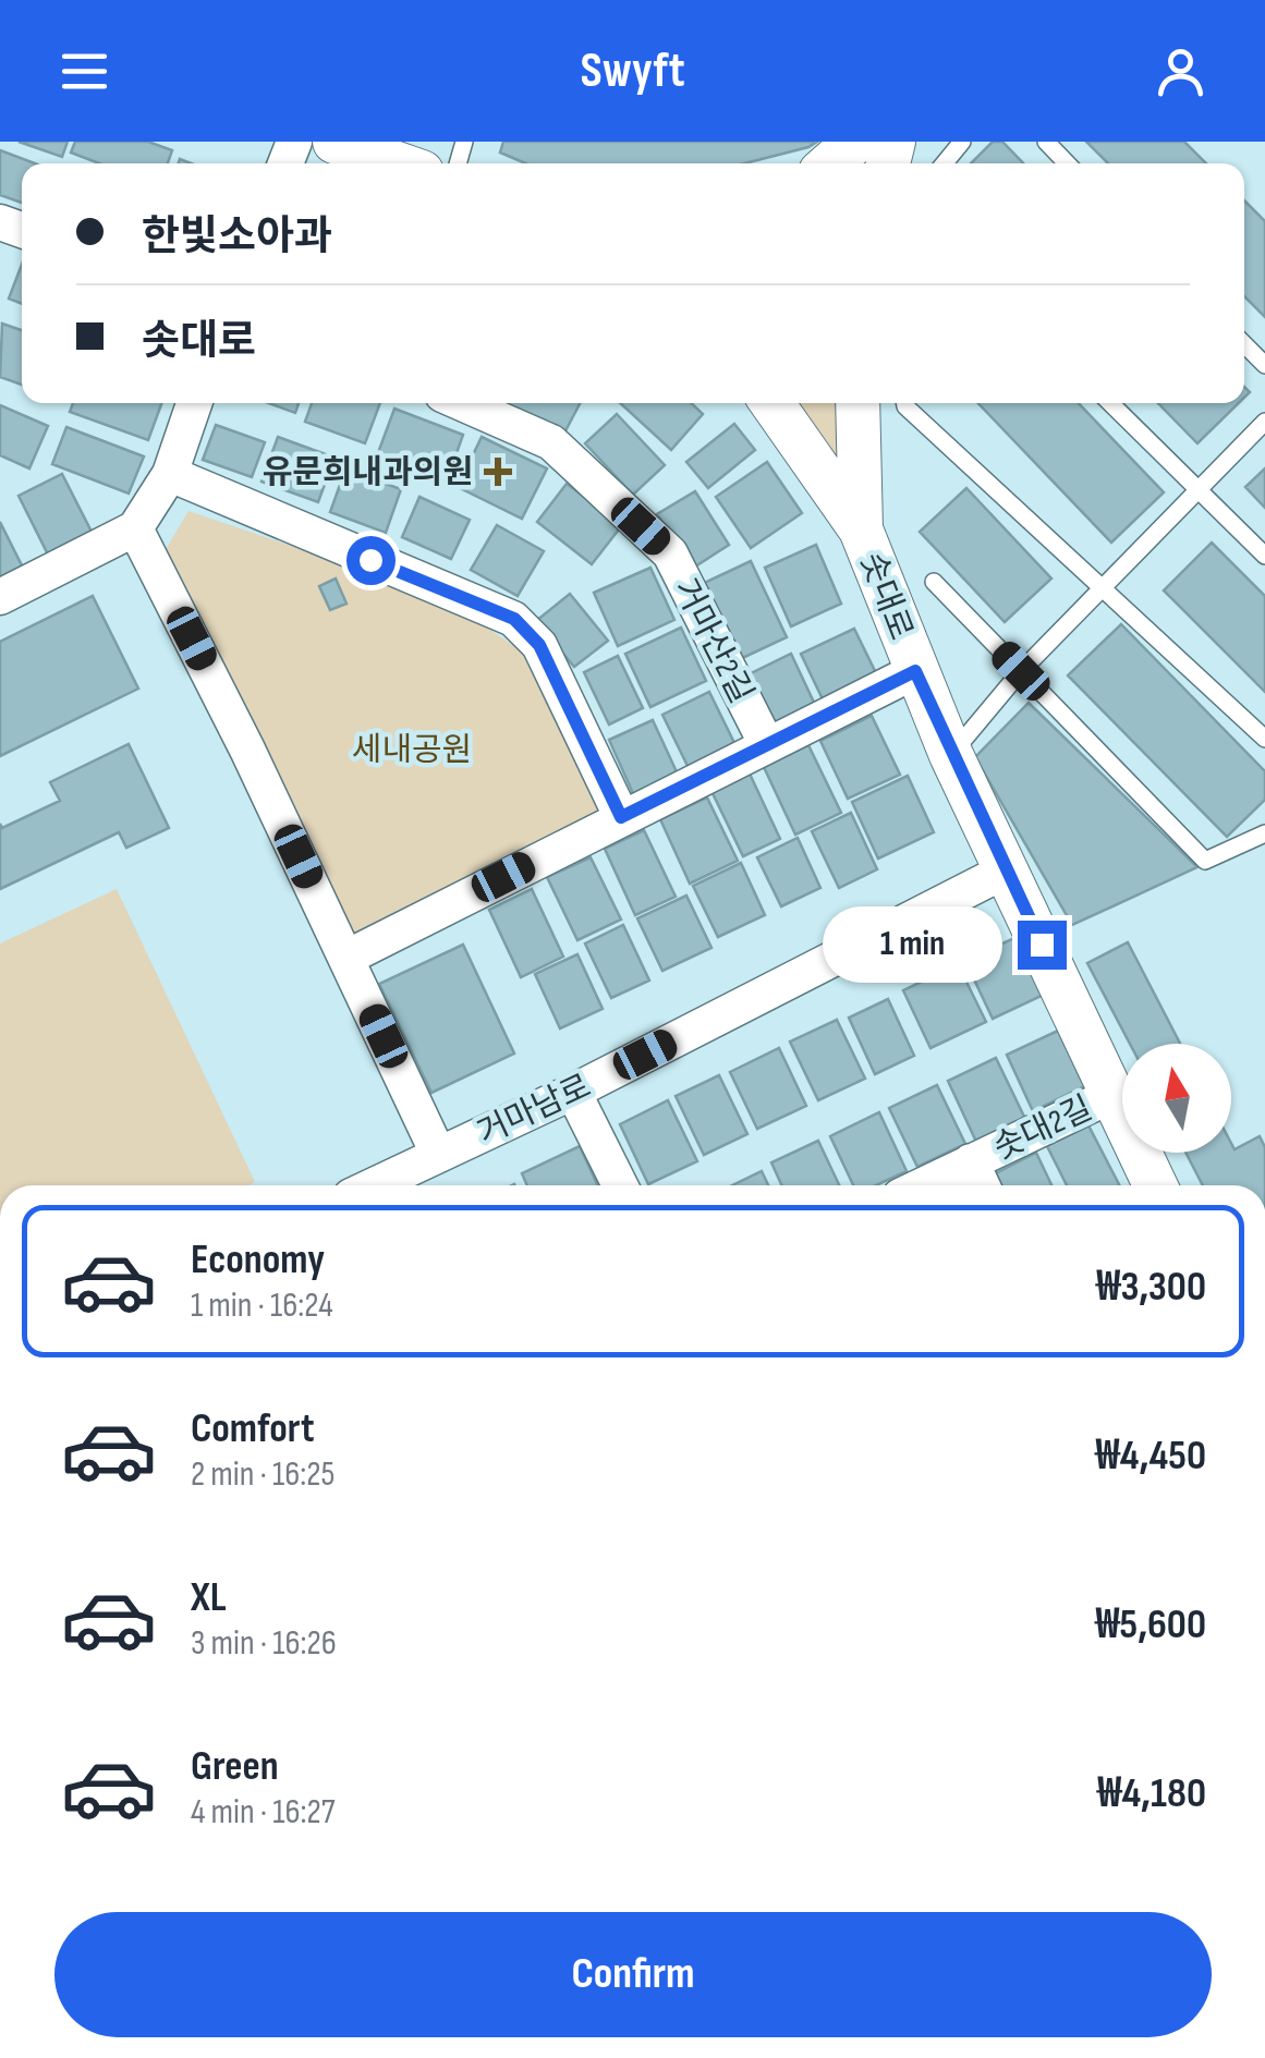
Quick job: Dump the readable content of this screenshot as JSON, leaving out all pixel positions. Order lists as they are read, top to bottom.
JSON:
{
  "streets": {
    "street": [
      "솟대로",
      "거마산2길",
      "거마남로",
      "솟대2길"
    ]
  },
  "crossings": [
    ["솟대로", "거마남로"],
    ["솟대로", "솟대2길"]
  ],
  "parks": ["세내공원"],
  "places": {
    "health": ["유문희내과의원"]
  },
  "north": "top",
  "page": {
    "header": "Swyft",
    "banner": ["한빛소아과", "솟대로"],
    "bubble": "1 min",
    "list": [
      {
        "name": "Economy",
        "note": "1 min · 16:24",
        "value": "₩3,300"
      },
      {
        "name": "Comfort",
        "note": "2 min · 16:25",
        "value": "₩4,450"
      },
      {
        "name": "XL",
        "note": "3 min · 16:26",
        "value": "₩5,600"
      },
      {
        "name": "Green",
        "note": "4 min · 16:27",
        "value": "₩4,180"
      }
    ],
    "buttons": "Confirm"
  }
}
